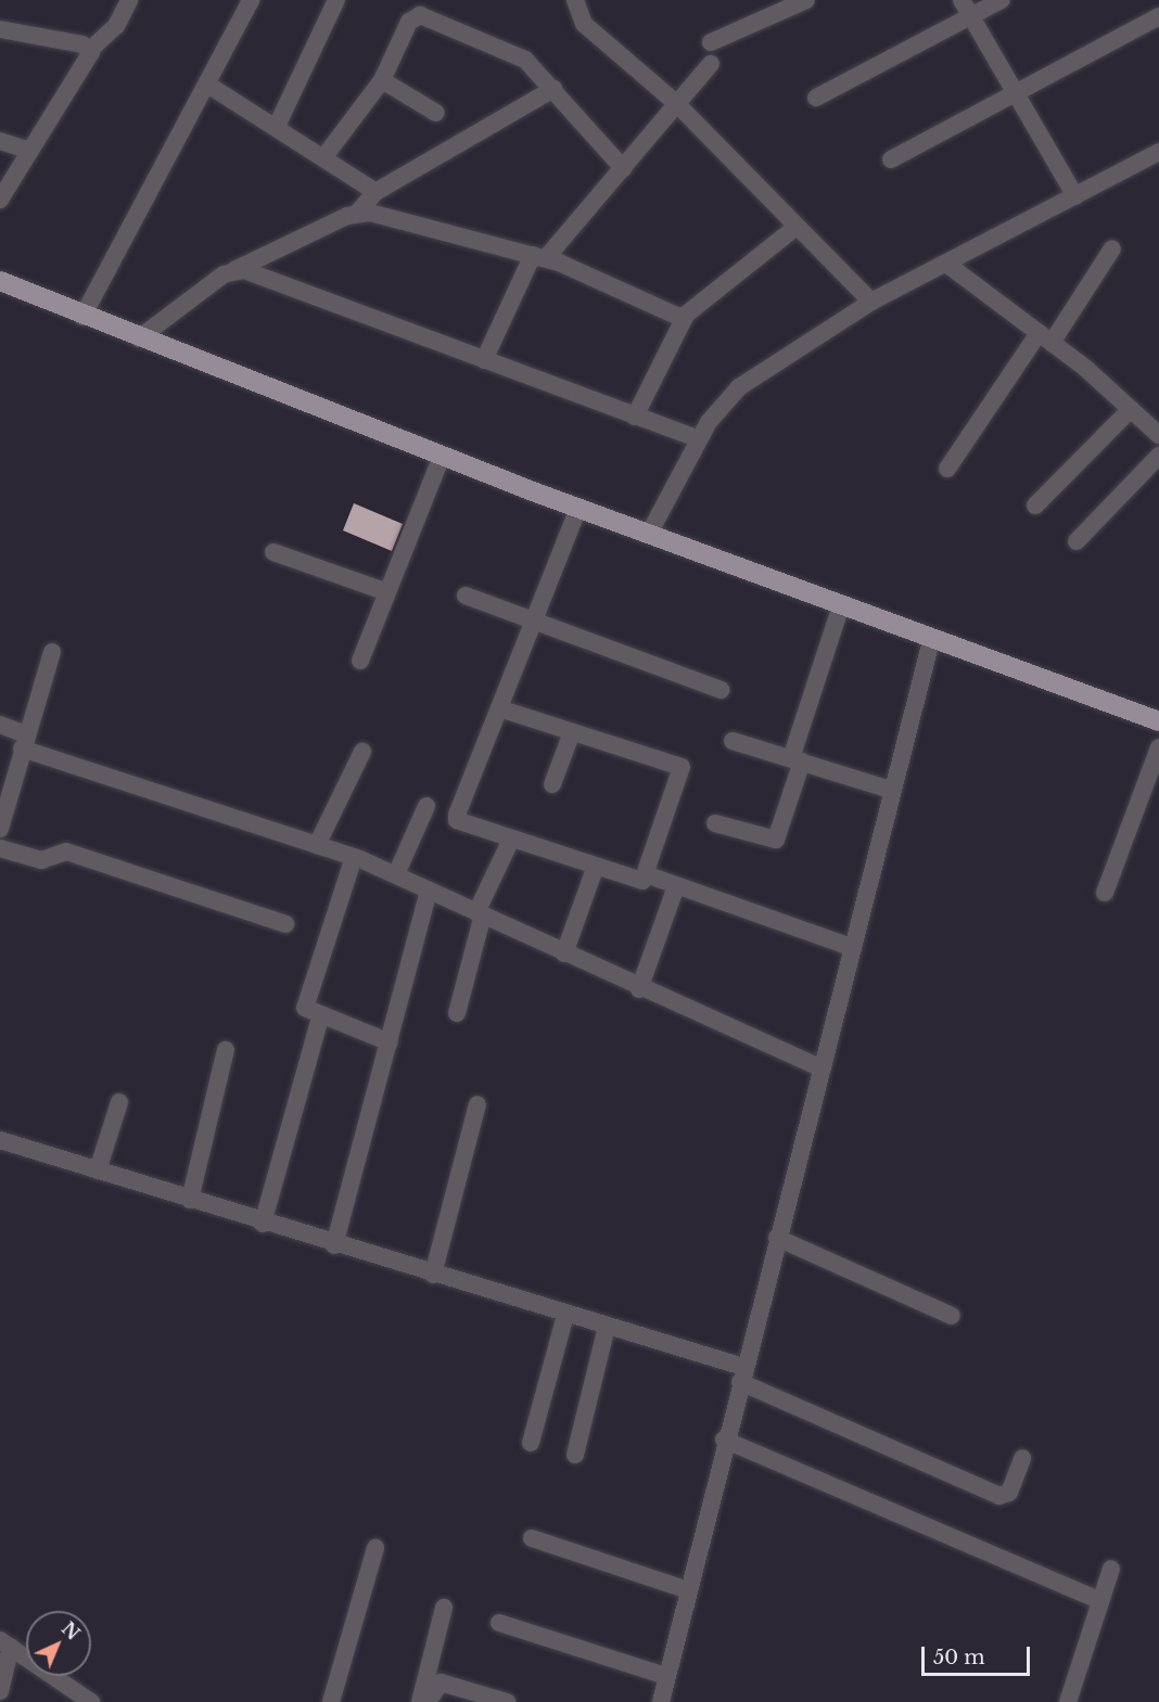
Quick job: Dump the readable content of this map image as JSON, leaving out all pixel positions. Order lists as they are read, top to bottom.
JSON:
{
  "scale_bar": "50 m",
  "north": "top right"
}
